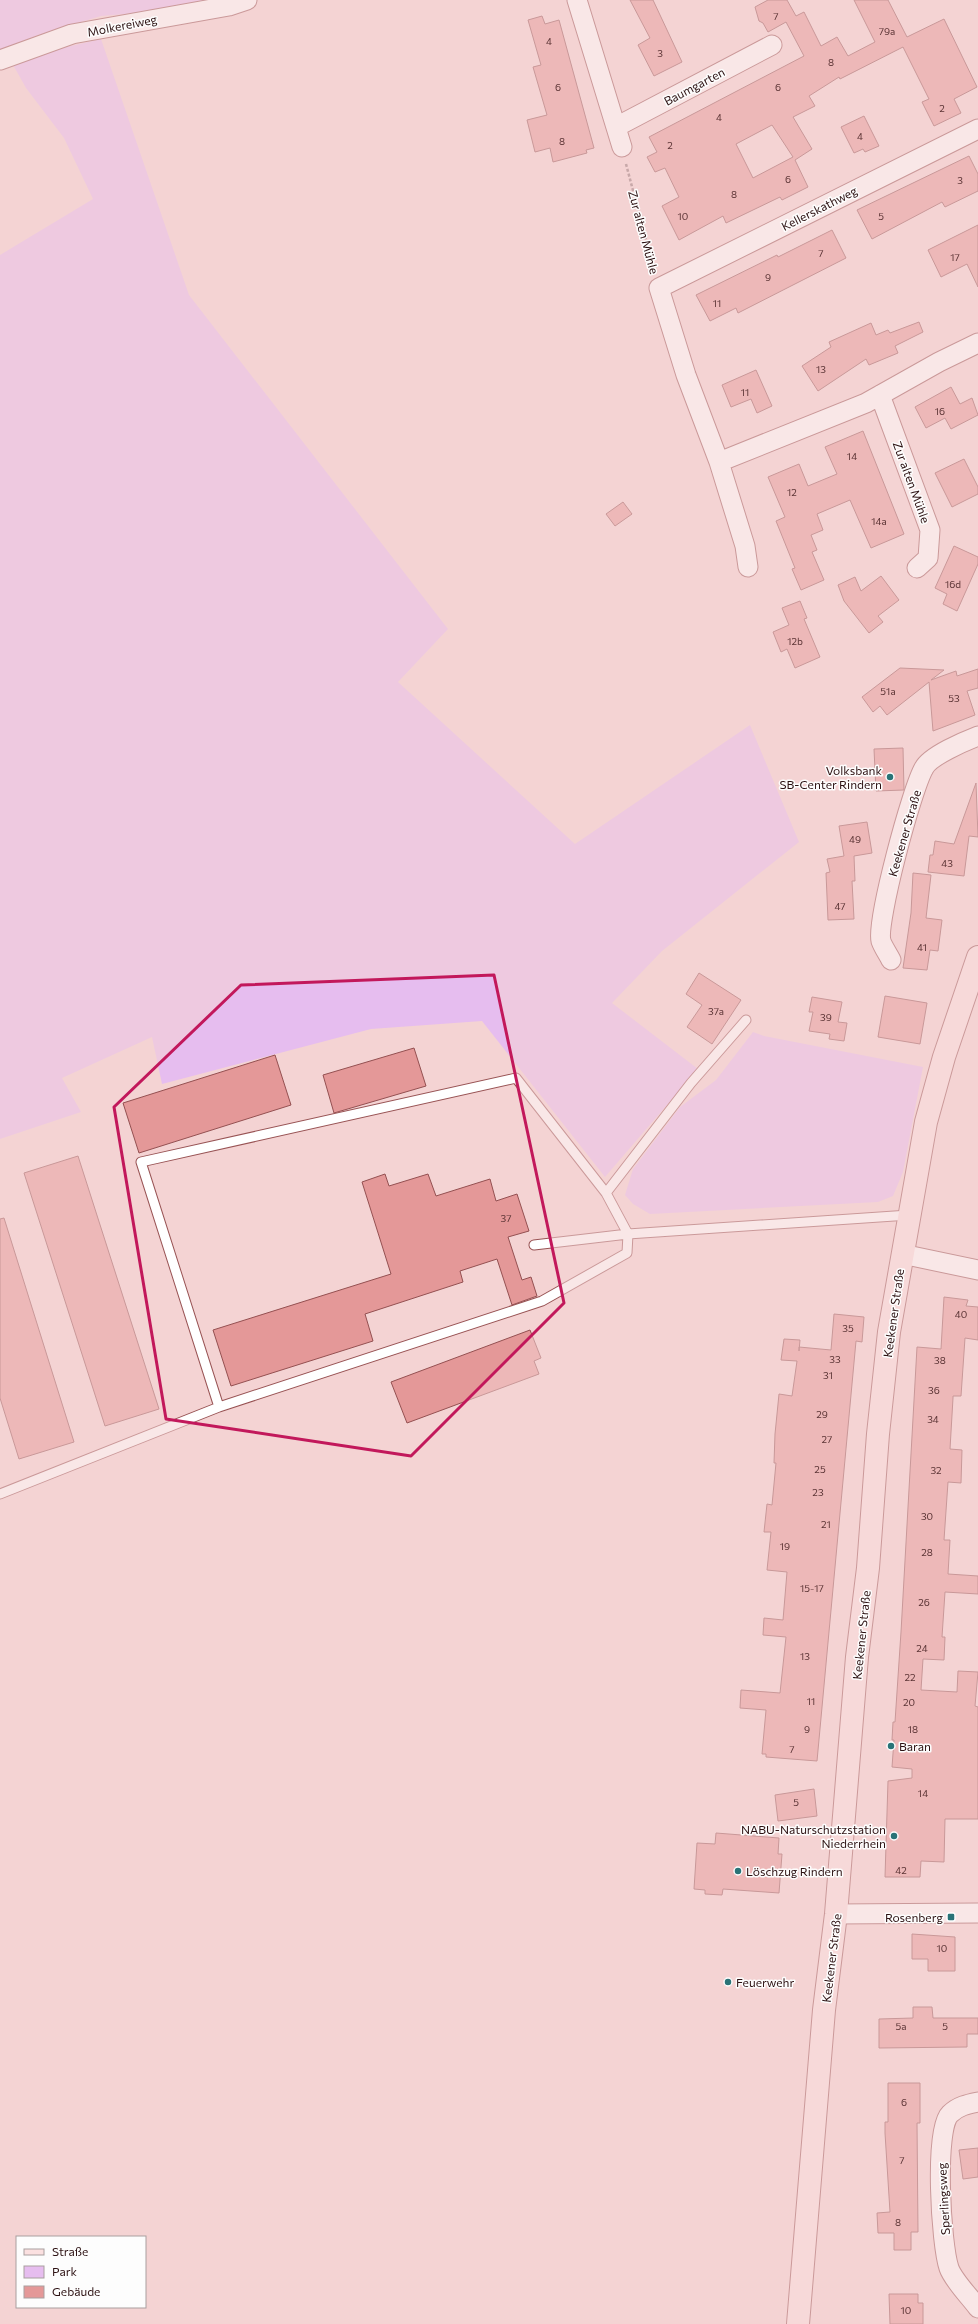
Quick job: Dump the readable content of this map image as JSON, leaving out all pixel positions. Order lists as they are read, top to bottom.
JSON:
{
  "streets": {
    "main road": ["Keekener Straße"],
    "street": [
      "Molkereiweg",
      "Baumgarten",
      "Kellerskathweg",
      "Zur alten Mühle",
      "Sperlingsweg"
    ]
  },
  "crossings": [
    ["Kellerskathweg", "Zur alten Mühle"]
  ],
  "places": {
    "other": [
      "Volksbank SB-Center Rindern",
      "Baran",
      "NABU-Naturschutzstation Niederrhein",
      "Löschzug Rindern",
      "Feuerwehr"
    ],
    "transit": ["Rosenberg"]
  },
  "house_numbers": [
    "7",
    "79a",
    "4",
    "3",
    "8",
    "6",
    "6",
    "2",
    "4",
    "4",
    "8",
    "2",
    "6",
    "3",
    "8",
    "10",
    "5",
    "7",
    "17",
    "9",
    "11",
    "13",
    "11",
    "16",
    "14",
    "12",
    "14a",
    "16d",
    "12b",
    "51a",
    "53",
    "49",
    "43",
    "47",
    "41",
    "37a",
    "39",
    "37",
    "40",
    "35",
    "33",
    "38",
    "31",
    "36",
    "29",
    "34",
    "27",
    "25",
    "32",
    "23",
    "30",
    "21",
    "19",
    "28",
    "15-17",
    "26",
    "24",
    "13",
    "22",
    "11",
    "20",
    "9",
    "18",
    "7",
    "14",
    "5",
    "42",
    "10",
    "5a",
    "5",
    "6",
    "7",
    "8",
    "10"
  ],
  "legend": ["Straße", "Park", "Gebäude"]
}
